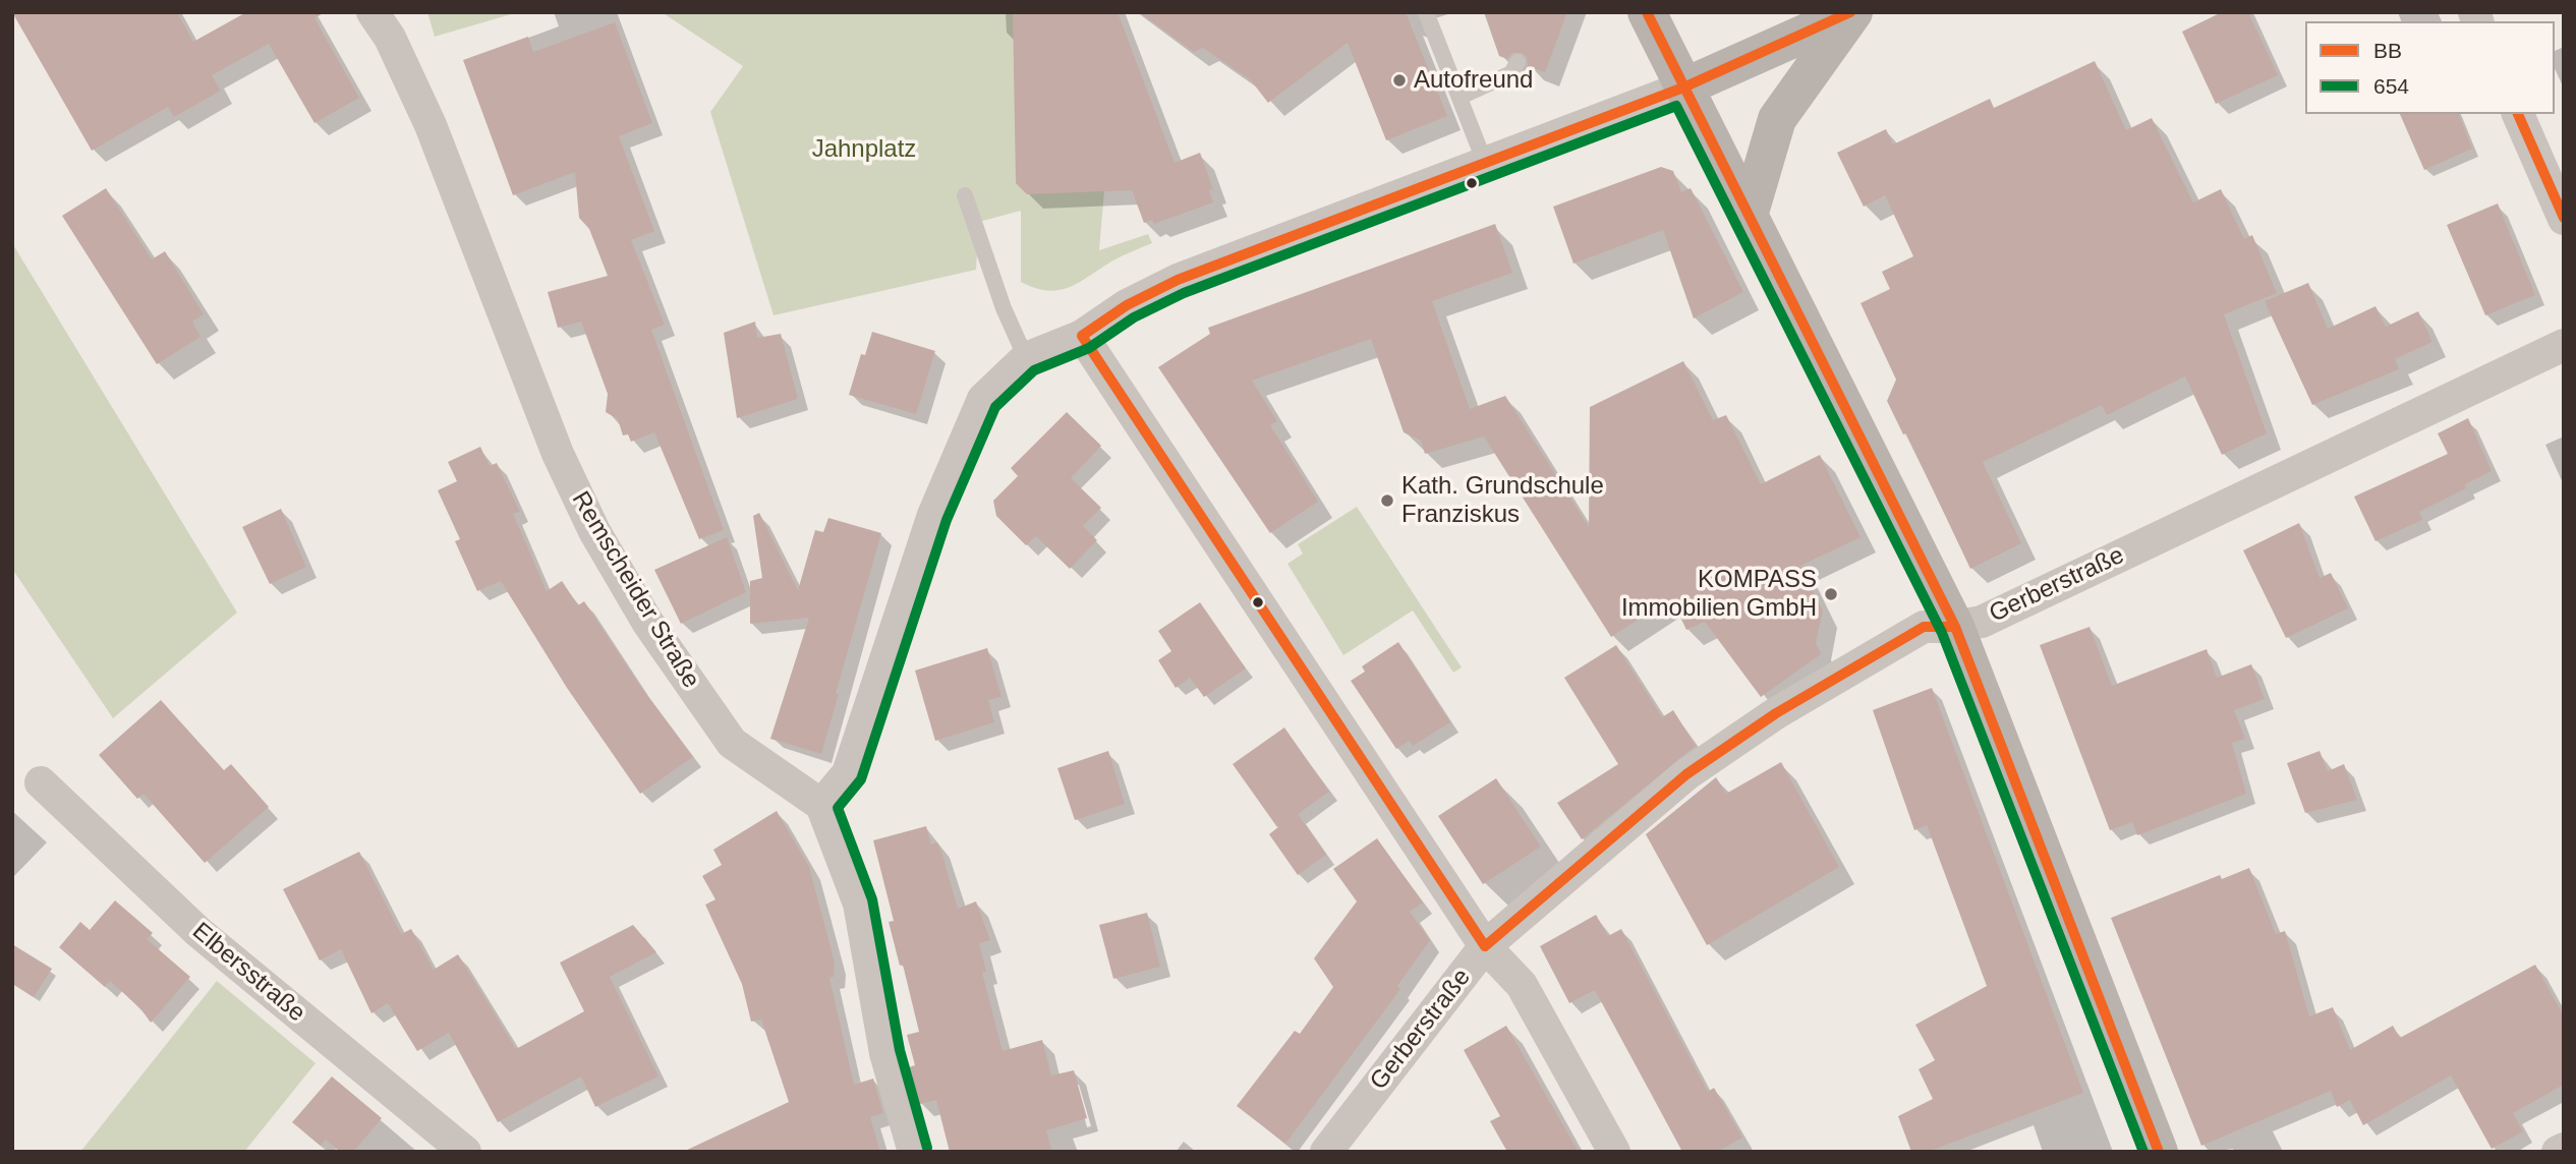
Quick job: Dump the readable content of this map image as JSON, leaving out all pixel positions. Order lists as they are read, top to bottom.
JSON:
{
  "streets": {
    "street": ["Gerberstraße", "Remscheider Straße", "Elbersstraße"]
  },
  "parks": ["Jahnplatz"],
  "places": ["Autofreund", "Kath. Grundschule Franziskus", "KOMPASS Immobilien GmbH"],
  "lines": ["transit line BB", "transit line 654"],
  "legend": ["BB", "654"]
}
